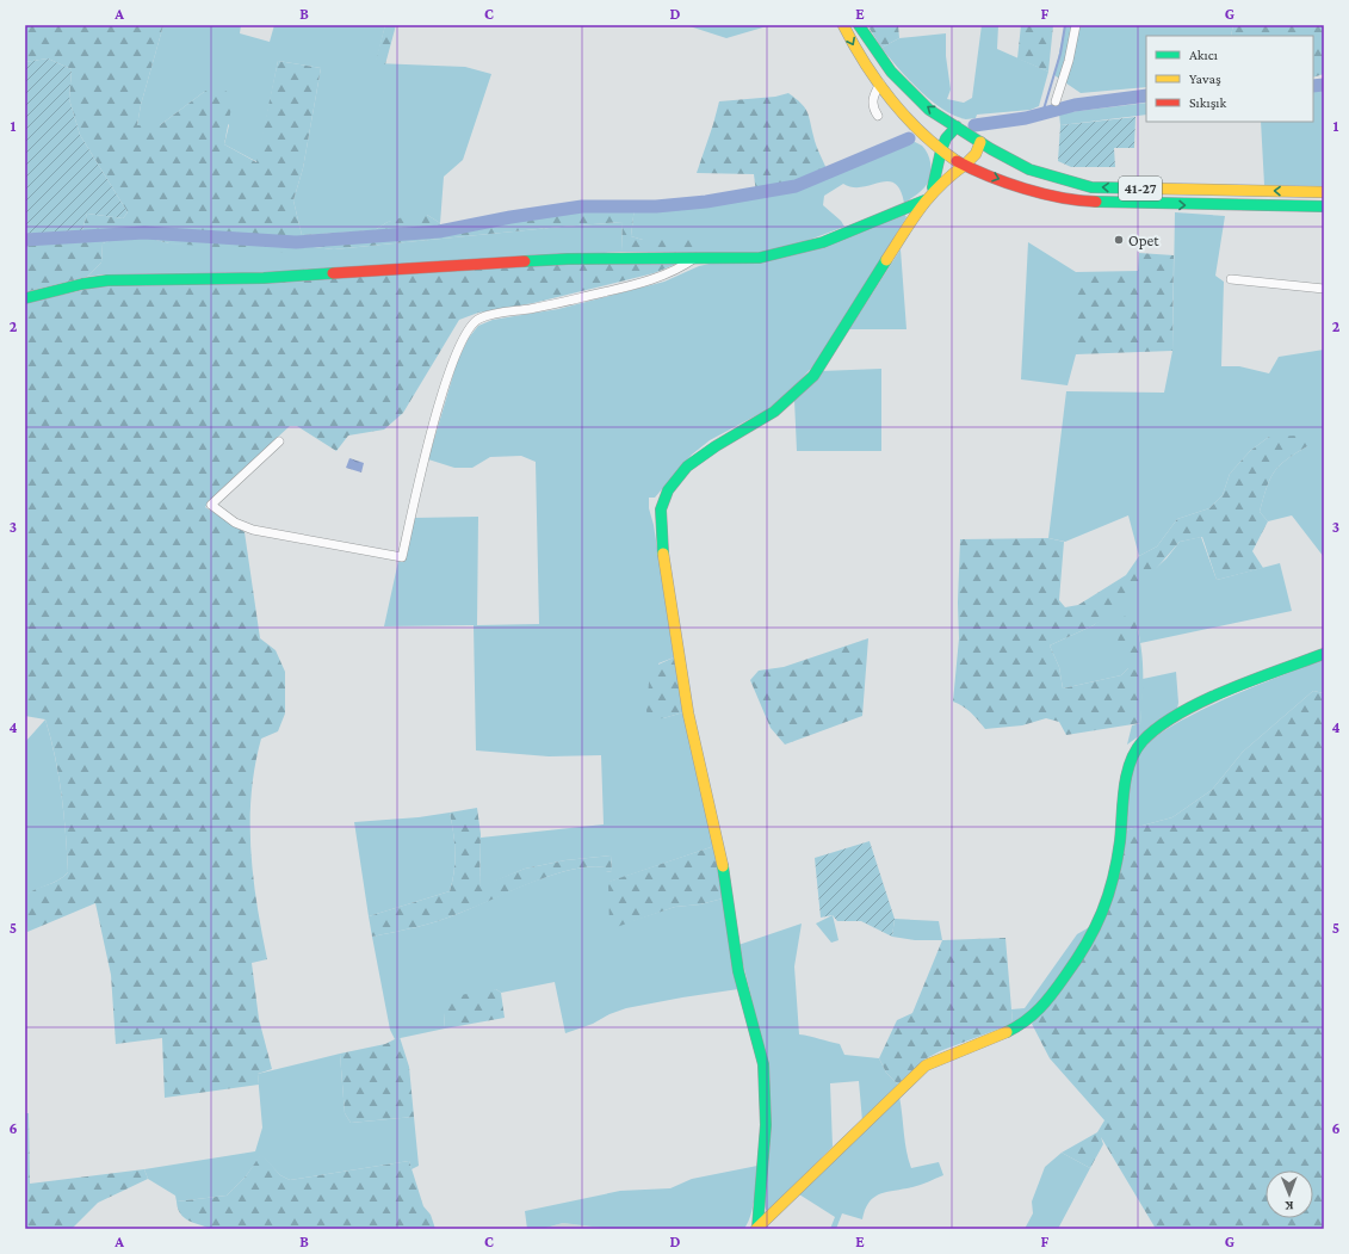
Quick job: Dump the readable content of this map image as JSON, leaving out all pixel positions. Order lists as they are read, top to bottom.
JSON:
{
  "streets": {
    "main road": ["41-27"]
  },
  "places": ["Opet"],
  "legend": ["Akıcı", "Yavaş", "Sıkışık"],
  "north": "bottom",
  "grid": {
    "columns": [
      "A",
      "B",
      "C",
      "D",
      "E",
      "F",
      "G"
    ],
    "rows": [
      "1",
      "2",
      "3",
      "4",
      "5",
      "6"
    ]
  }
}
